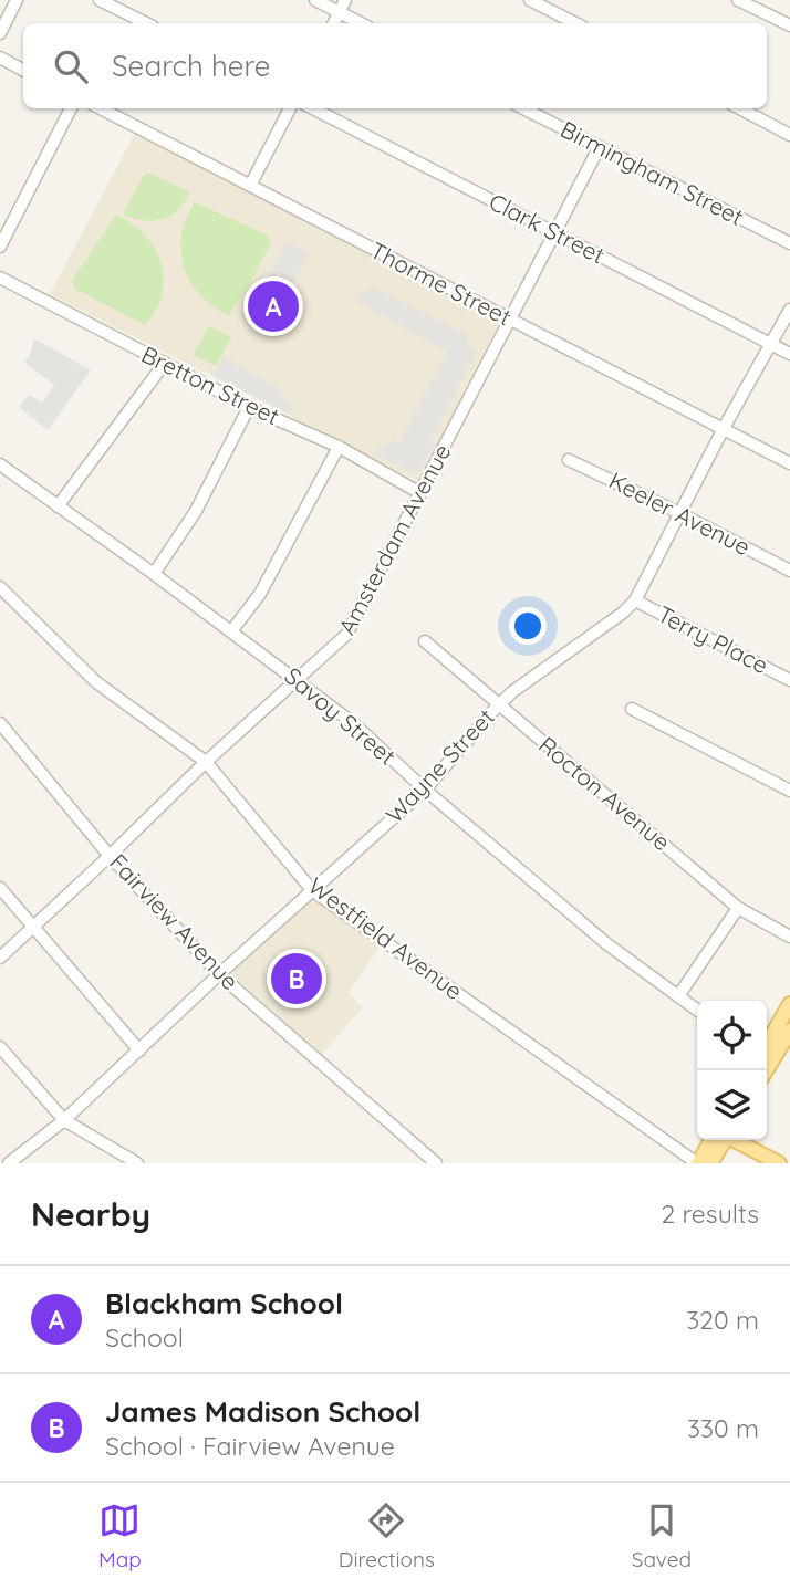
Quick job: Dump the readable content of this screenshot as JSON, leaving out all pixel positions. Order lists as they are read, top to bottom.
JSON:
{
  "streets": {
    "street": [
      "Birmingham Street",
      "Clark Street",
      "Thorme Street",
      "Bretton Street",
      "Keeler Avenue",
      "Amsterdam Avenue",
      "Terry Place",
      "Savoy Street",
      "Wayne Street",
      "Rocton Avenue",
      "Fairview Avenue",
      "Westfield Avenue"
    ]
  },
  "crossings": [
    ["Birmingham Street", "Amsterdam Avenue"],
    ["Clark Street", "Amsterdam Avenue"],
    ["Clark Street", "Wayne Street"],
    ["Thorme Street", "Amsterdam Avenue"],
    ["Thorme Street", "Wayne Street"],
    ["Bretton Street", "Amsterdam Avenue"],
    ["Keeler Avenue", "Wayne Street"],
    ["Amsterdam Avenue", "Savoy Street"],
    ["Amsterdam Avenue", "Fairview Avenue"],
    ["Amsterdam Avenue", "Westfield Avenue"],
    ["Terry Place", "Wayne Street"],
    ["Savoy Street", "Wayne Street"],
    ["Wayne Street", "Rocton Avenue"],
    ["Wayne Street", "Fairview Avenue"],
    ["Wayne Street", "Westfield Avenue"]
  ],
  "page": {
    "search": "Search here",
    "pins": ["A", "B"],
    "heading": ["Nearby", "2 results"],
    "list": [
      {
        "mark": "A",
        "name": "Blackham School",
        "note": "School",
        "value": "320 m"
      },
      {
        "mark": "B",
        "name": "James Madison School",
        "note": "School · Fairview Avenue",
        "value": "330 m"
      }
    ],
    "nav": ["Map", "Directions", "Saved"]
  }
}
